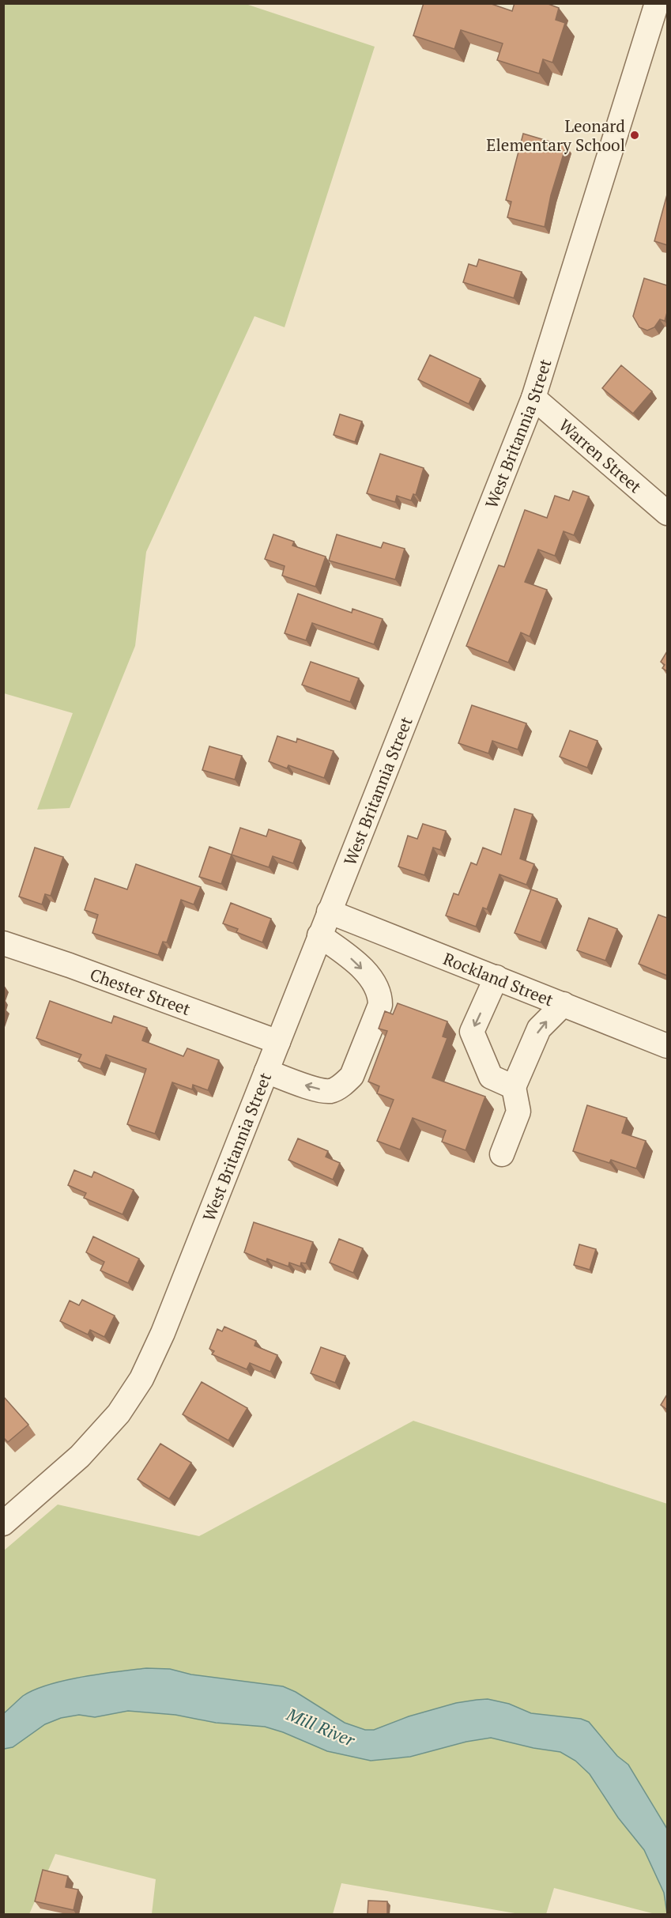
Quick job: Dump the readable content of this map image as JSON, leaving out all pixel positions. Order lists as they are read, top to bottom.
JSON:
{
  "streets": {
    "street": [
      "West Britannia Street",
      "Warren Street",
      "Rockland Street",
      "Chester Street"
    ]
  },
  "crossings": [
    ["West Britannia Street", "Warren Street"],
    ["West Britannia Street", "Rockland Street"],
    ["West Britannia Street", "Chester Street"]
  ],
  "water": ["Mill River"],
  "places": ["Leonard Elementary School"]
}
